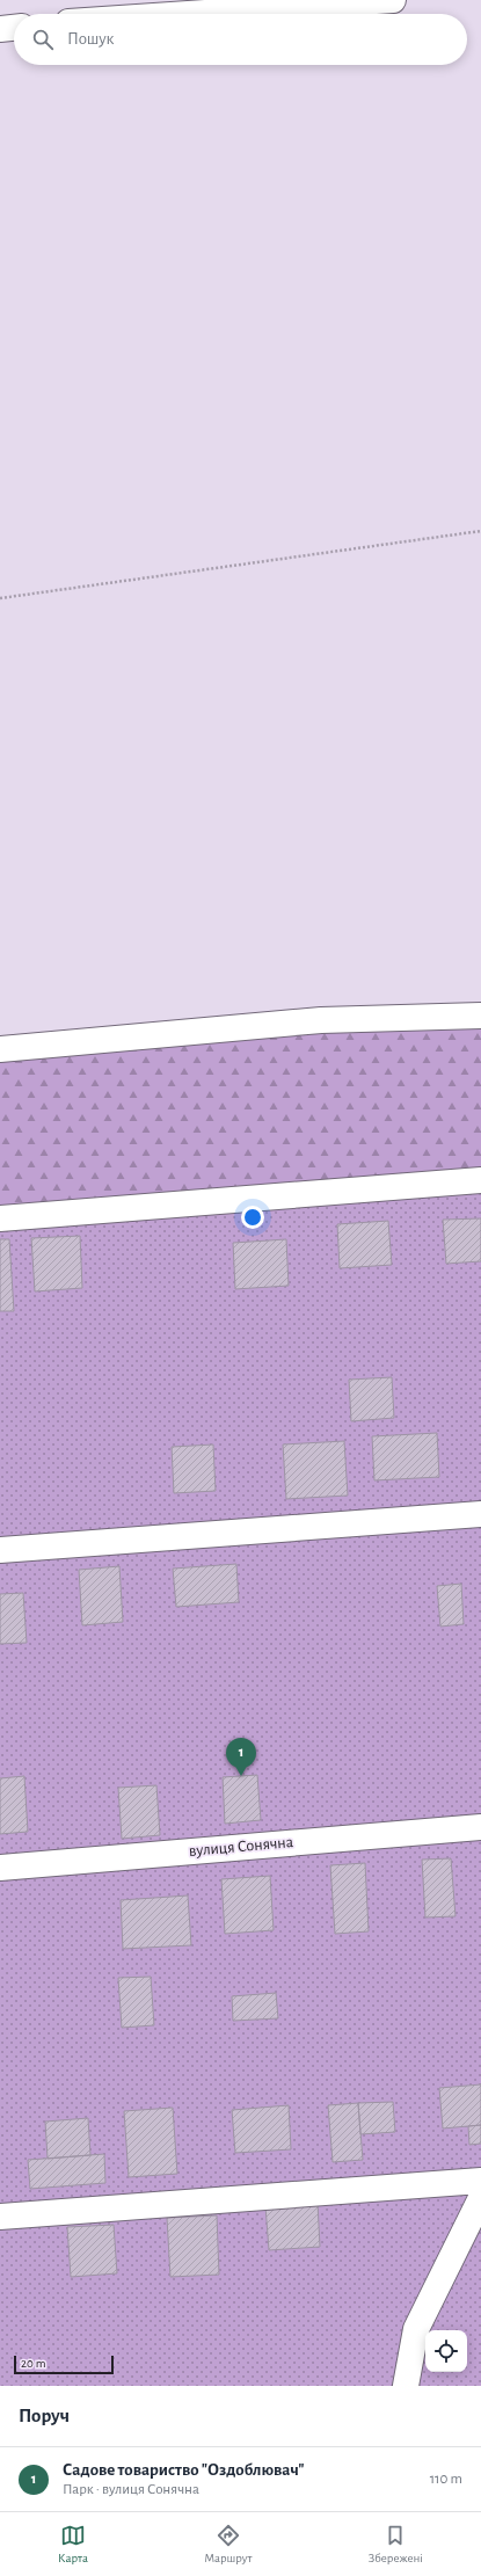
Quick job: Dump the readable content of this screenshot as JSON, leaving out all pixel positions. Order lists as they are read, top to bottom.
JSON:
{
  "streets": {
    "street": ["вулиця Сонячна"]
  },
  "scale_bar": "20 m",
  "page": {
    "search": "Пошук",
    "pins": "1",
    "scale": "20 m",
    "heading": "Поруч",
    "list": [
      {
        "mark": "1",
        "name": "Садове товариство \"Оздоблювач\"",
        "note": "Парк · вулиця Сонячна",
        "value": "110 m"
      }
    ],
    "nav": ["Карта", "Маршрут", "Збережені"]
  }
}
